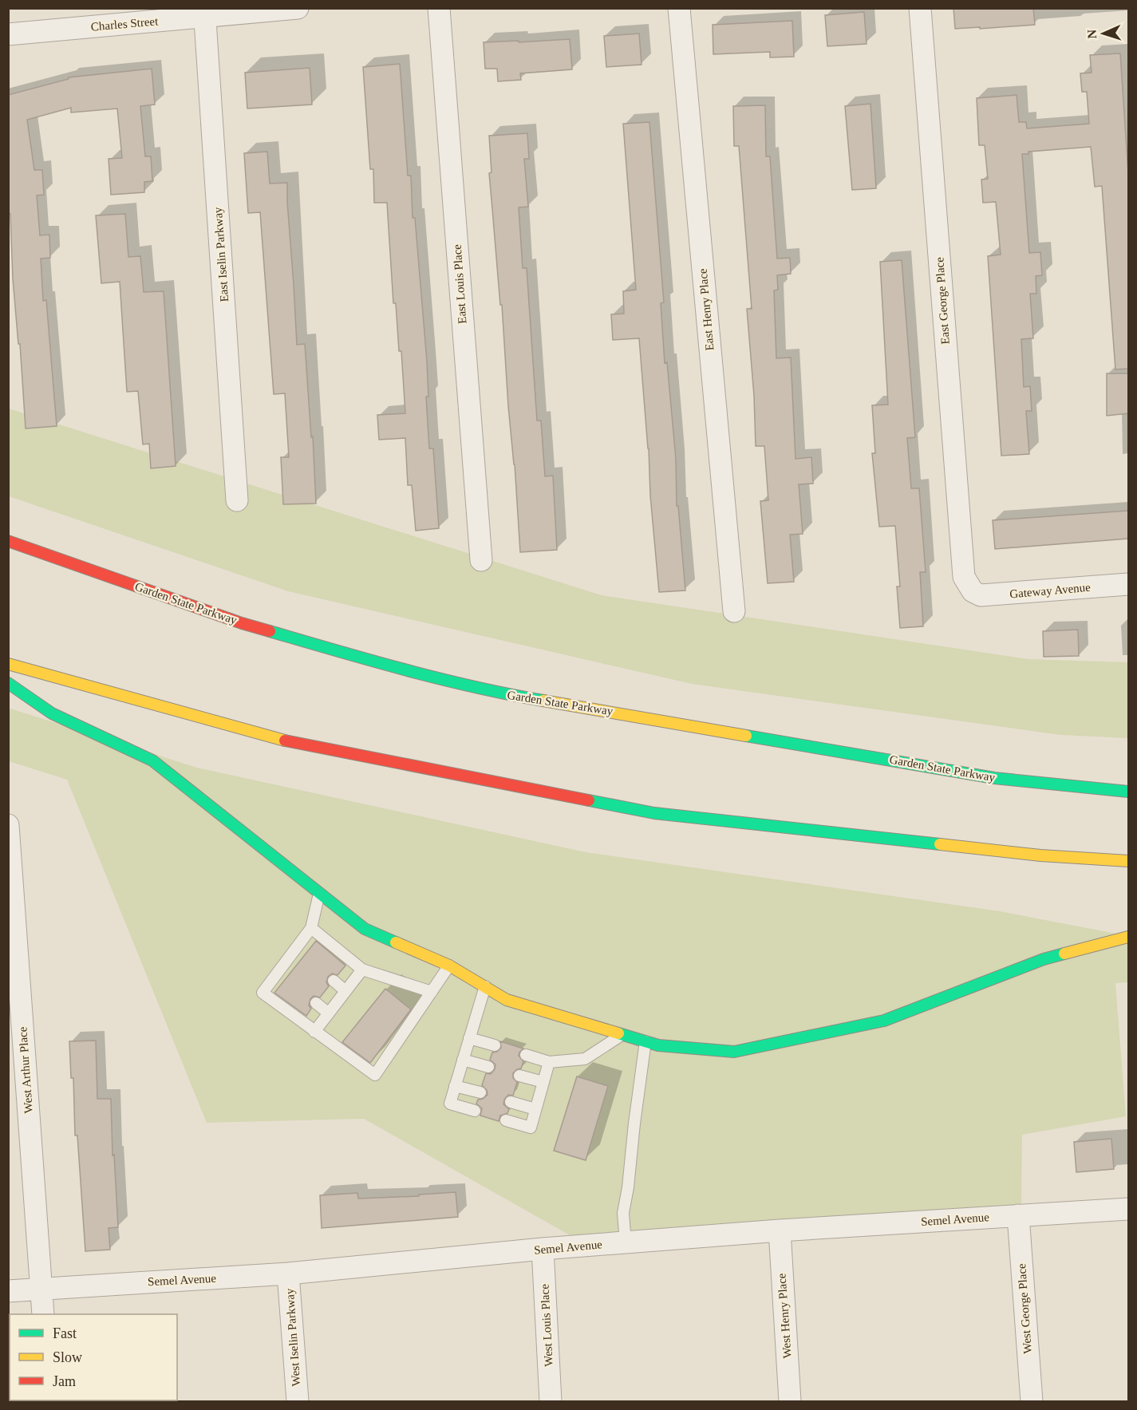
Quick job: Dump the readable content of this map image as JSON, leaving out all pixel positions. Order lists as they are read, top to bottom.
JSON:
{
  "streets": {
    "highway": ["Garden State Parkway"],
    "street": [
      "Charles Street",
      "East Iselin Parkway",
      "East Louis Place",
      "East George Place",
      "East Henry Place",
      "Gateway Avenue",
      "West Arthur Place",
      "Semel Avenue",
      "West George Place",
      "West Henry Place",
      "West Louis Place",
      "West Iselin Parkway"
    ]
  },
  "crossings": [
    ["Charles Street", "East Iselin Parkway"],
    ["East George Place", "Gateway Avenue"],
    ["West Arthur Place", "Semel Avenue"],
    ["Semel Avenue", "West George Place"],
    ["Semel Avenue", "West Henry Place"],
    ["Semel Avenue", "West Louis Place"],
    ["Semel Avenue", "West Iselin Parkway"]
  ],
  "legend": ["Fast", "Slow", "Jam"],
  "north": "left"
}
